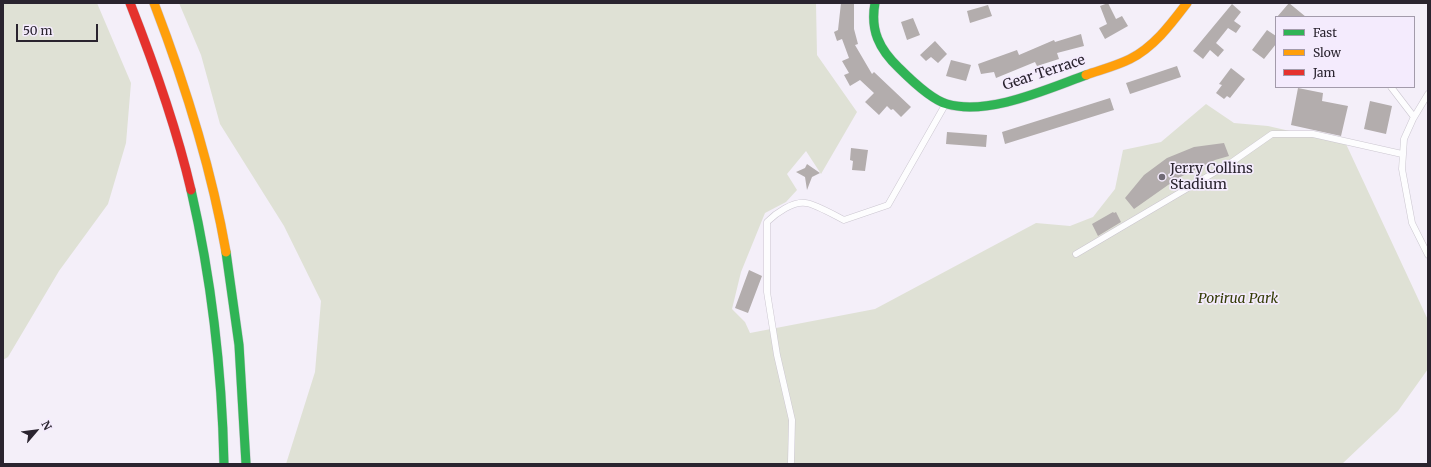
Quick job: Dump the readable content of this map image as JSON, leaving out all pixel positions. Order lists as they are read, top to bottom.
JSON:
{
  "streets": {
    "main road": ["Gear Terrace"]
  },
  "parks": ["Porirua Park"],
  "places": ["Jerry Collins Stadium"],
  "legend": ["Fast", "Slow", "Jam"],
  "scale_bar": "50 m",
  "north": "top right"
}
